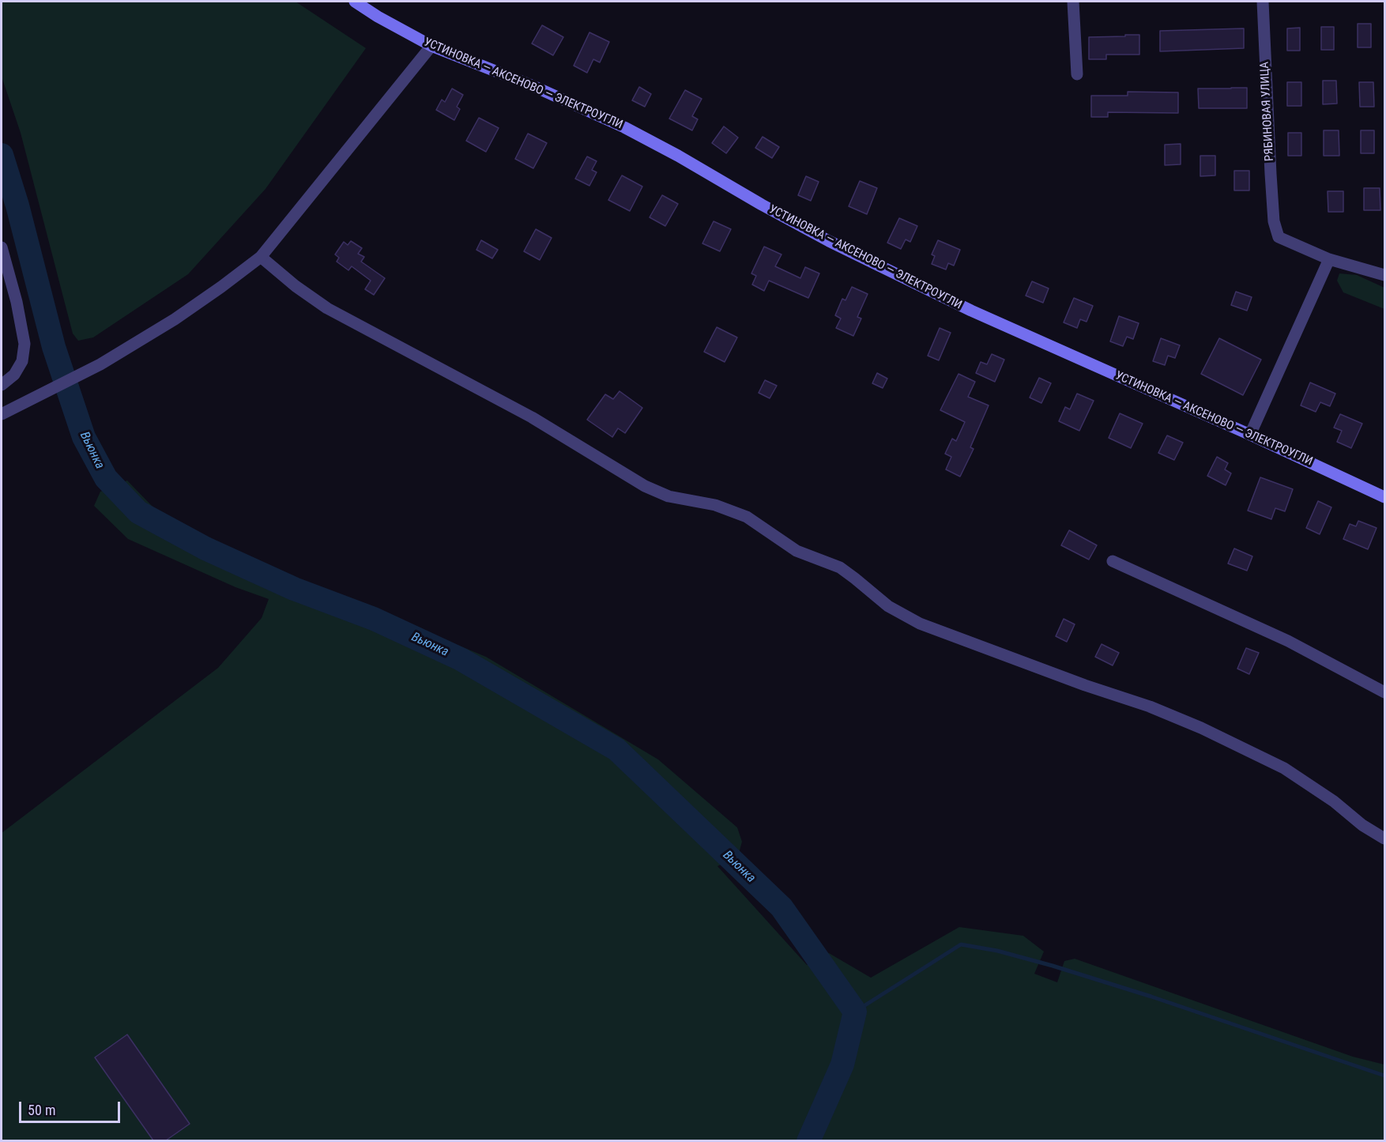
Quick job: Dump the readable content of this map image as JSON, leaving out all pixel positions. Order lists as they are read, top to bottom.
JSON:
{
  "streets": {
    "main road": ["УСТИНОВКА — АКСЕНОВО — ЭЛЕКТРОУГЛИ"],
    "street": ["РЯБИНОВАЯ УЛИЦА"]
  },
  "water": ["Вьюнка"],
  "scale_bar": "50 m"
}
